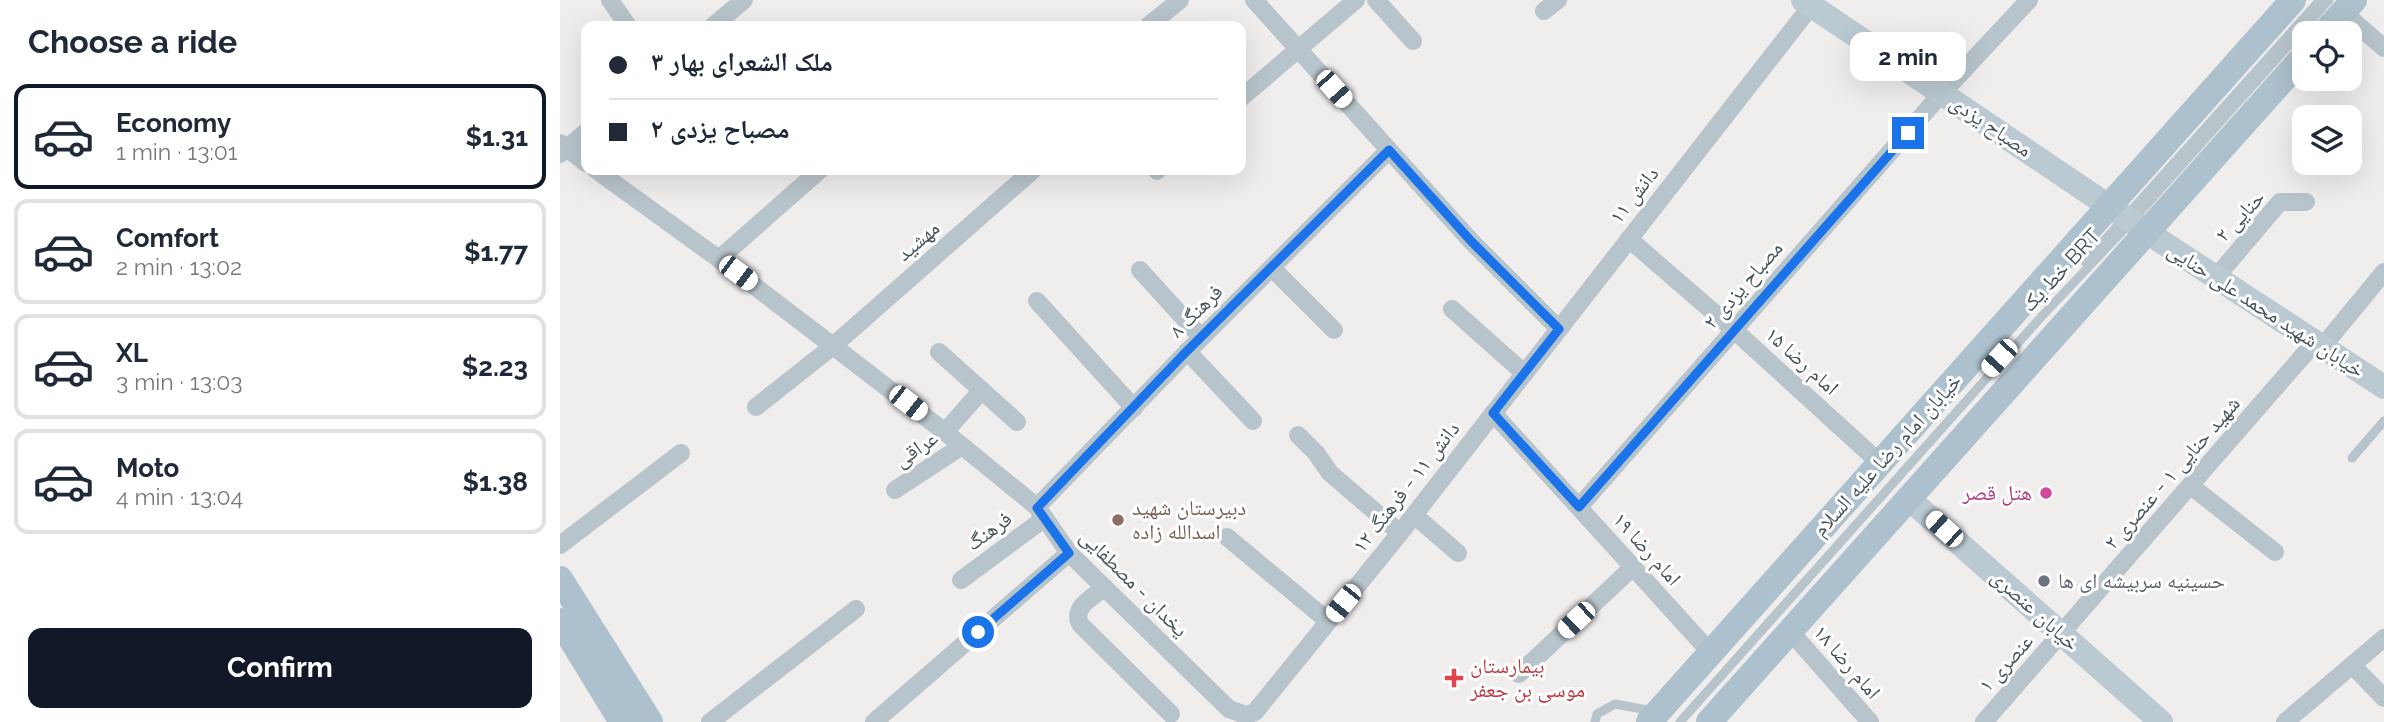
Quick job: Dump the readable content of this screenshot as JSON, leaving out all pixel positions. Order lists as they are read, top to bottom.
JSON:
{
  "streets": {
    "main road": [
      "مصباح یزدی",
      "خیابان شهید محمد علی حنایی",
      "خیابان امام رضا علیه السلام",
      "خیابان عنصری"
    ],
    "street": [
      "دانش ۱۱",
      "حنایی ۲",
      "مهشید",
      "مصباح یزدی ۲",
      "فرهنگ ۸",
      "امام رضا ۱۵",
      "عراقی",
      "شهید حنایی ۱ - عنصری ۲",
      "دانش ۱۱ - فرهنگ ۱۲",
      "فرهنگ",
      "امام رضا ۱۹",
      "یخدان - مصطفایی",
      "امام رضا ۱۸",
      "عنصری ۱"
    ],
    "lane": ["خط یک BRT"]
  },
  "crossings": [
    ["مصباح یزدی", "دانش ۱۱"],
    ["مصباح یزدی", "خط یک BRT"],
    ["مصباح یزدی", "مصباح یزدی ۲"],
    ["مصباح یزدی", "خیابان شهید محمد علی حنایی"],
    ["مصباح یزدی", "خیابان امام رضا علیه السلام"],
    ["دانش ۱۱", "امام رضا ۱۵"],
    ["دانش ۱۱", "دانش ۱۱ - فرهنگ ۱۲"],
    ["دانش ۱۱", "امام رضا ۱۹"],
    ["حنایی ۲", "خیابان شهید محمد علی حنایی"],
    ["مهشید", "یخدان - مصطفایی"],
    ["خط یک BRT", "خیابان شهید محمد علی حنایی"],
    ["خط یک BRT", "خیابان امام رضا علیه السلام"],
    ["مصباح یزدی ۲", "امام رضا ۱۵"],
    ["مصباح یزدی ۲", "امام رضا ۱۹"],
    ["خیابان شهید محمد علی حنایی", "خیابان امام رضا علیه السلام"],
    ["خیابان شهید محمد علی حنایی", "شهید حنایی ۱ - عنصری ۲"],
    ["فرهنگ ۸", "فرهنگ"],
    ["فرهنگ ۸", "یخدان - مصطفایی"],
    ["امام رضا ۱۵", "خیابان امام رضا علیه السلام"],
    ["عراقی", "یخدان - مصطفایی"],
    ["خیابان امام رضا علیه السلام", "امام رضا ۱۹"],
    ["خیابان امام رضا علیه السلام", "خیابان عنصری"],
    ["خیابان امام رضا علیه السلام", "امام رضا ۱۸"],
    ["شهید حنایی ۱ - عنصری ۲", "خیابان عنصری"],
    ["شهید حنایی ۱ - عنصری ۲", "عنصری ۱"],
    ["دانش ۱۱ - فرهنگ ۱۲", "امام رضا ۱۹"],
    ["دانش ۱۱ - فرهنگ ۱۲", "یخدان - مصطفایی"],
    ["فرهنگ", "یخدان - مصطفایی"],
    ["خیابان عنصری", "عنصری ۱"]
  ],
  "places": {
    "other": ["هتل قصر", "دبیرستان شهید اسدالله زاده", "حسینیه سربیشه ای ها"],
    "health": ["بیمارستان موسی بن جعفر"]
  },
  "page": {
    "heading": "Choose a ride",
    "banner": ["ملک الشعرای بهار ۳", "مصباح یزدی ۲"],
    "bubble": "2 min",
    "list": [
      {
        "name": "Economy",
        "note": "1 min · 13:01",
        "value": "$1.31"
      },
      {
        "name": "Comfort",
        "note": "2 min · 13:02",
        "value": "$1.77"
      },
      {
        "name": "XL",
        "note": "3 min · 13:03",
        "value": "$2.23"
      },
      {
        "name": "Moto",
        "note": "4 min · 13:04",
        "value": "$1.38"
      }
    ],
    "buttons": "Confirm"
  }
}
